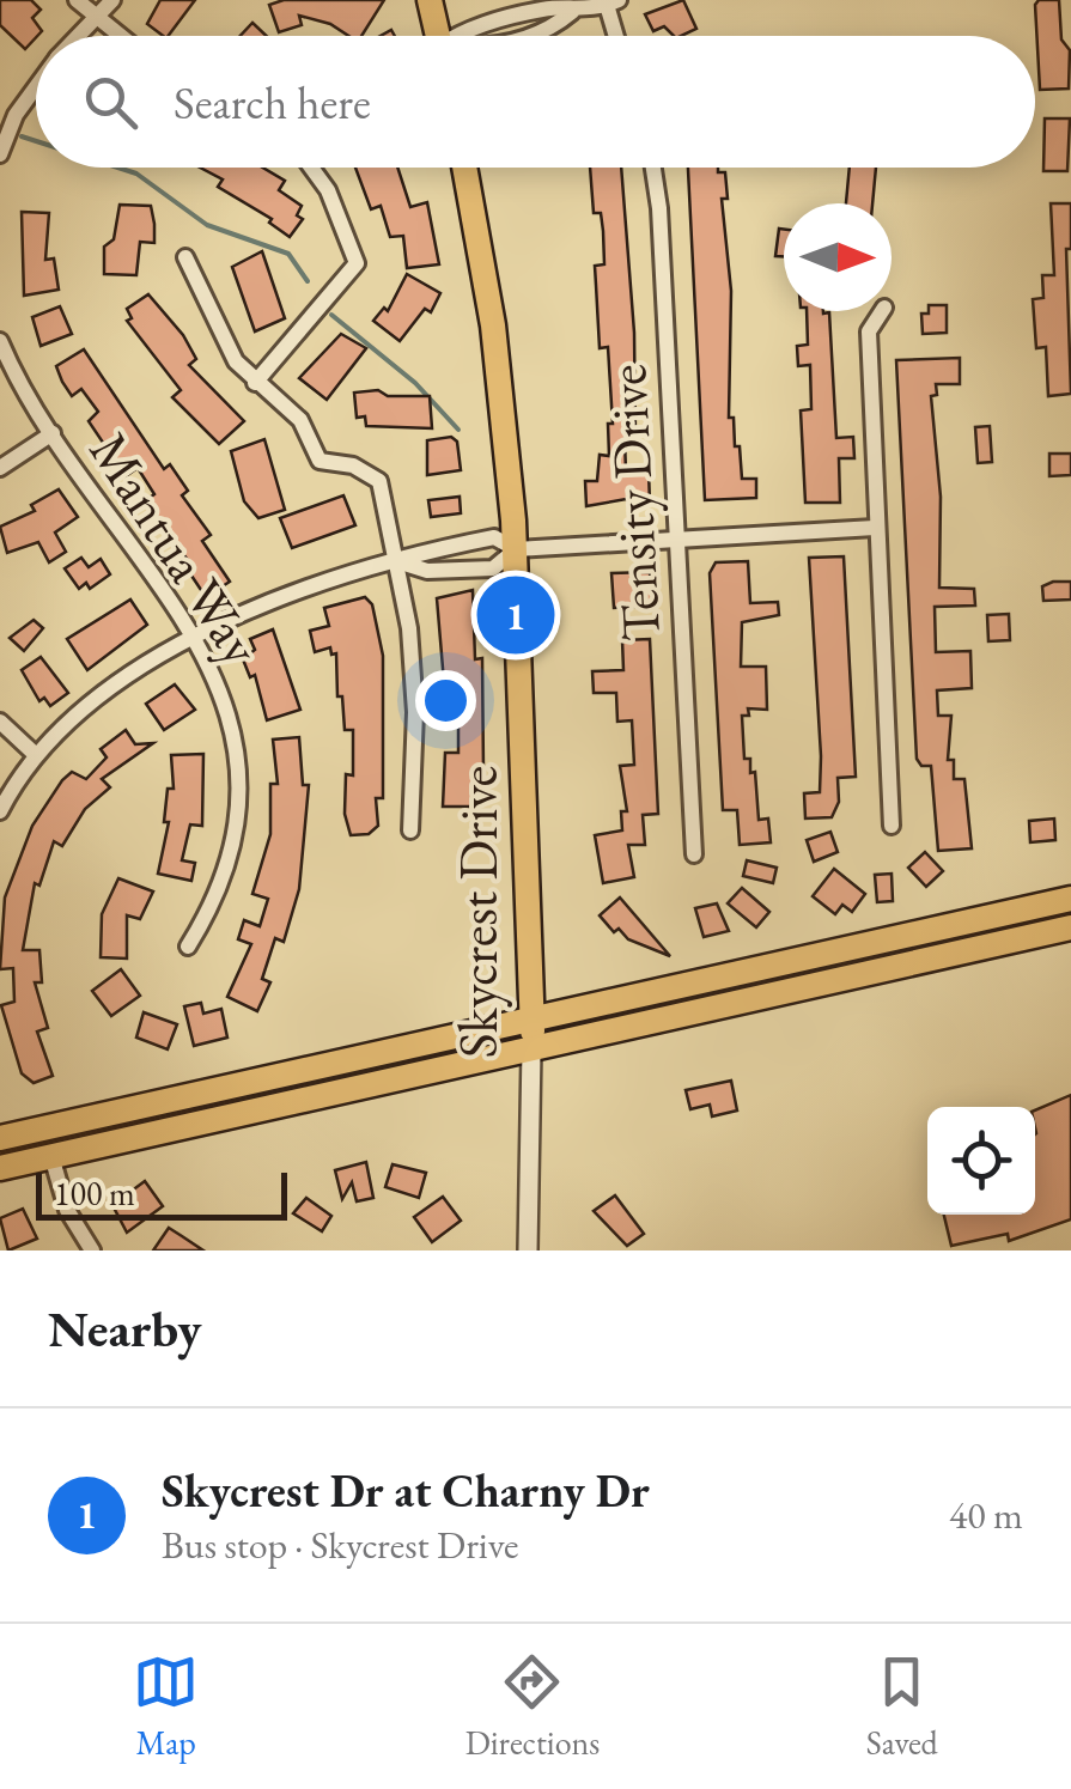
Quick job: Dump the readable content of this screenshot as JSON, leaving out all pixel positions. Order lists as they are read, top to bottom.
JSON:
{
  "streets": {
    "main road": ["Skycrest Drive"],
    "street": ["Tensity Drive", "Mantua Way"]
  },
  "scale_bar": "100 m",
  "north": "right",
  "page": {
    "search": "Search here",
    "pins": "1",
    "scale": "100 m",
    "heading": "Nearby",
    "list": [
      {
        "mark": "1",
        "name": "Skycrest Dr at Charny Dr",
        "note": "Bus stop · Skycrest Drive",
        "value": "40 m"
      }
    ],
    "nav": ["Map", "Directions", "Saved"]
  }
}
